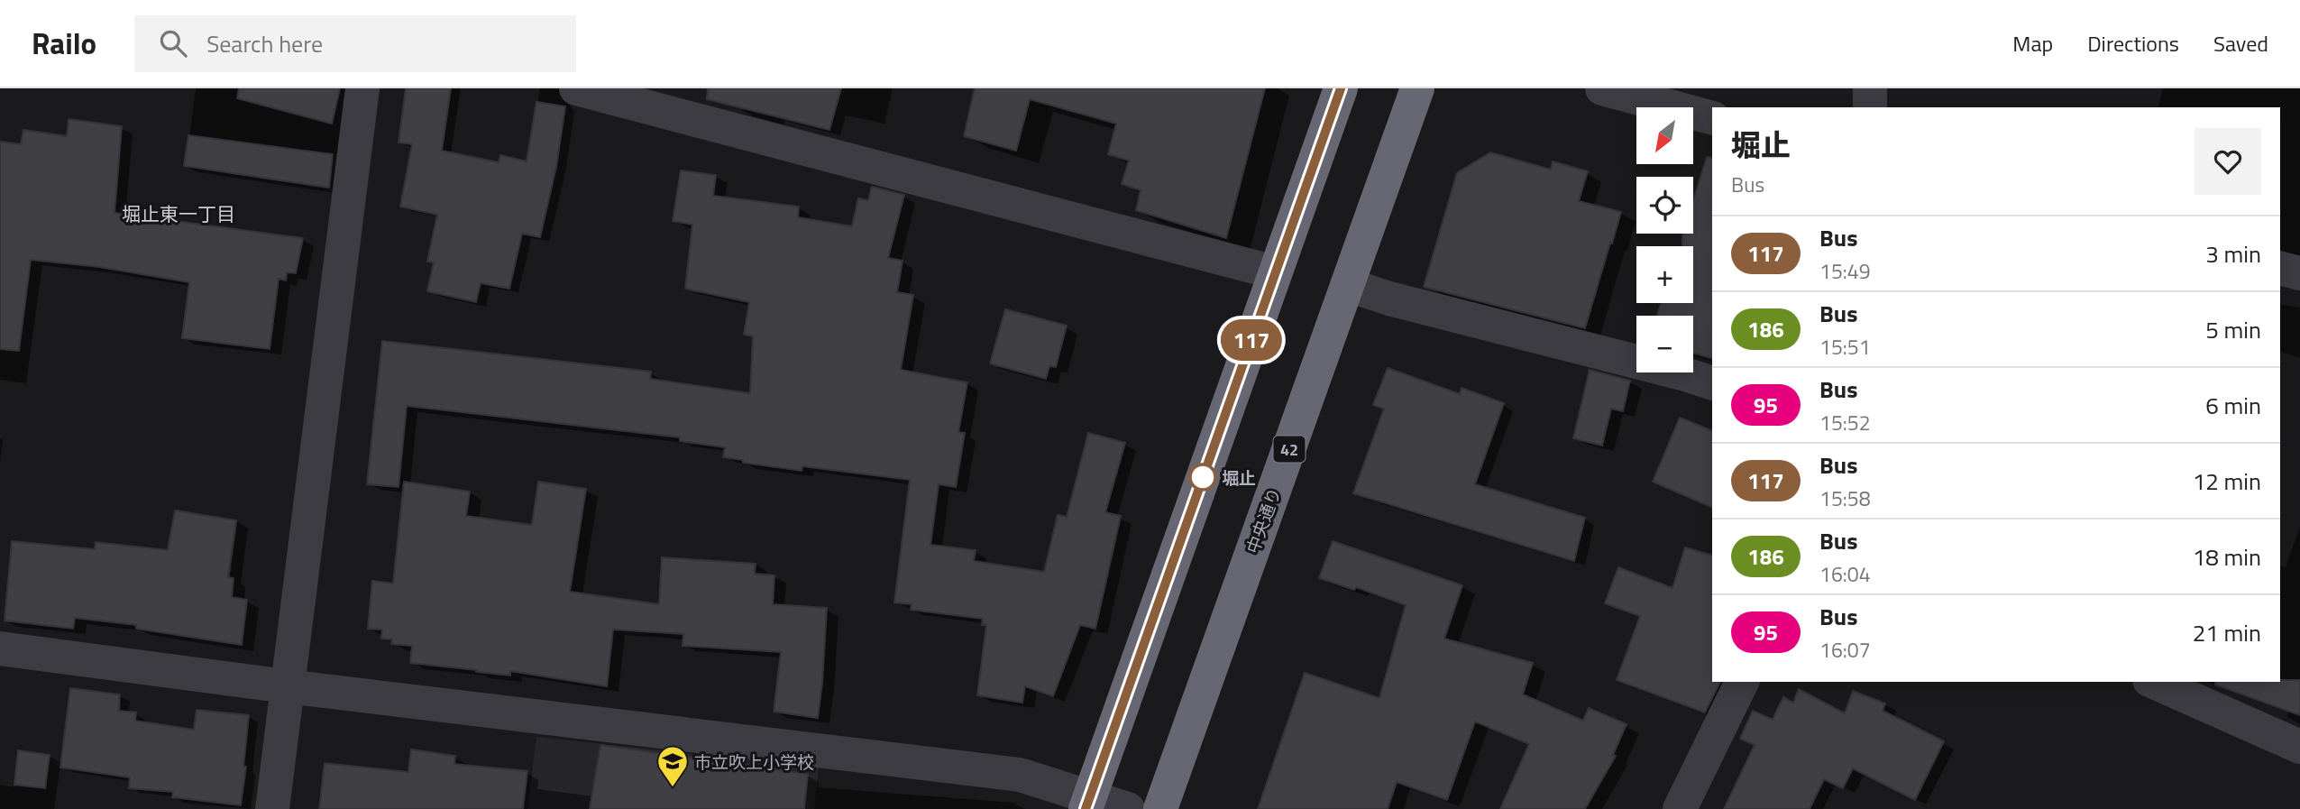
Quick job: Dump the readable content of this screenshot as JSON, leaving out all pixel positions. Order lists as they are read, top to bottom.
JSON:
{
  "streets": {
    "highway": ["42", "中央通り"]
  },
  "districts": ["堀止東一丁目"],
  "places": {
    "other": ["堀止"],
    "school or university": ["市立吹上小学校"]
  },
  "lines": ["bus line 117"],
  "north": "bottom left",
  "page": {
    "header": "Railo",
    "search": "Search here",
    "nav": ["Map", "Directions", "Saved"],
    "on_map": "117",
    "map_buttons": ["+", "−"],
    "heading": ["堀止", "Bus"],
    "list": [
      {
        "mark": "117",
        "name": "Bus",
        "note": "15:49",
        "value": "3 min"
      },
      {
        "mark": "186",
        "name": "Bus",
        "note": "15:51",
        "value": "5 min"
      },
      {
        "mark": "95",
        "name": "Bus",
        "note": "15:52",
        "value": "6 min"
      },
      {
        "mark": "117",
        "name": "Bus",
        "note": "15:58",
        "value": "12 min"
      },
      {
        "mark": "186",
        "name": "Bus",
        "note": "16:04",
        "value": "18 min"
      },
      {
        "mark": "95",
        "name": "Bus",
        "note": "16:07",
        "value": "21 min"
      }
    ]
  }
}
